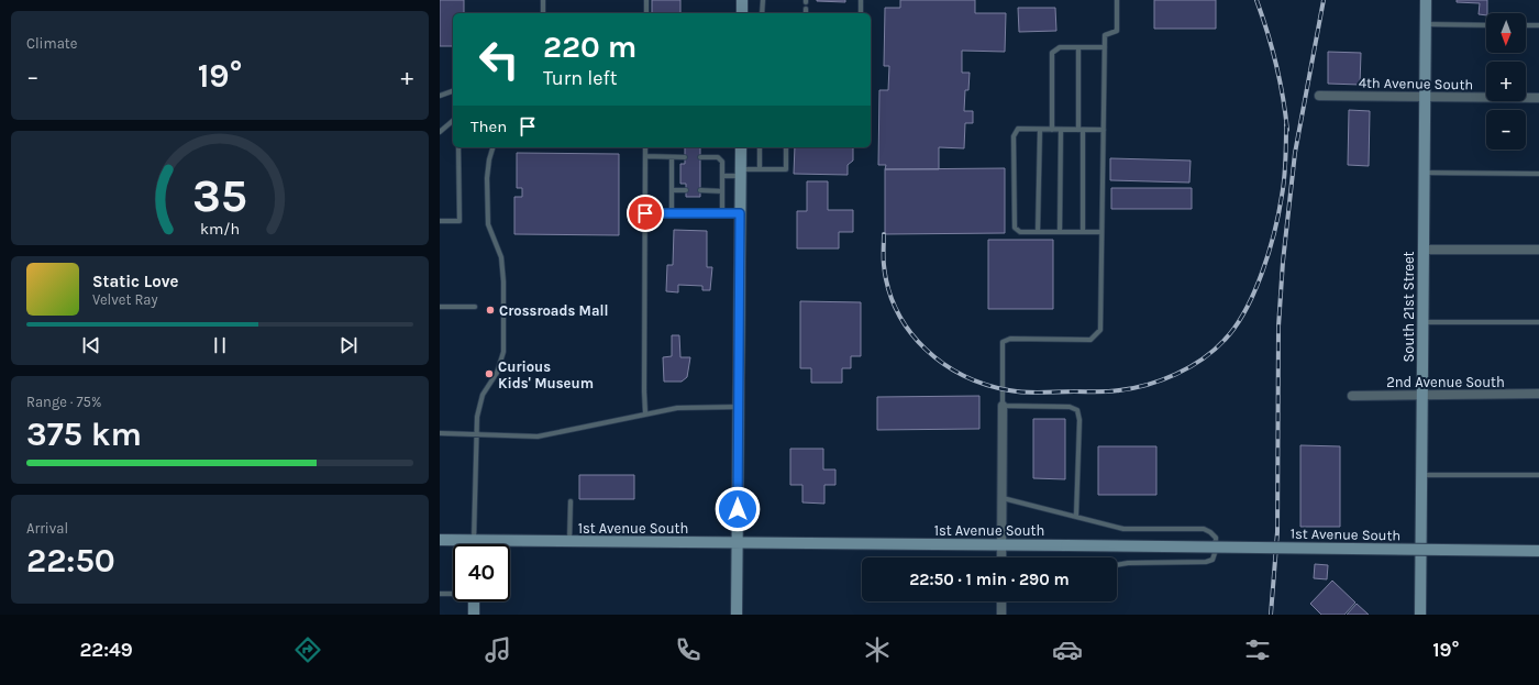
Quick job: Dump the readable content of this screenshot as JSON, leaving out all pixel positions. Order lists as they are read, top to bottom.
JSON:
{
  "streets": {
    "main road": ["South 21st Street", "1st Avenue South"],
    "street": ["4th Avenue South", "2nd Avenue South"]
  },
  "crossings": [
    ["4th Avenue South", "South 21st Street"],
    ["South 21st Street", "2nd Avenue South"]
  ],
  "places": ["Crossroads Mall", "Curious Kids' Museum"],
  "north": "bottom",
  "page": {
    "tile": [
      "Climate",
      ["Range · 75%", "375 km"],
      ["Arrival", "22:50"]
    ],
    "map_buttons": ["+", "−"],
    "turn": ["220 m", "Turn left"],
    "heat": ["−", "19°", "+"],
    "then": "Then",
    "song": ["Static Love", "Velvet Ray"],
    "limit": "40",
    "trip": "22:50 · 1 min · 290 m",
    "tabs": ["22:49", "19°"],
    "gauge": ["35", "km/h"]
  }
}
